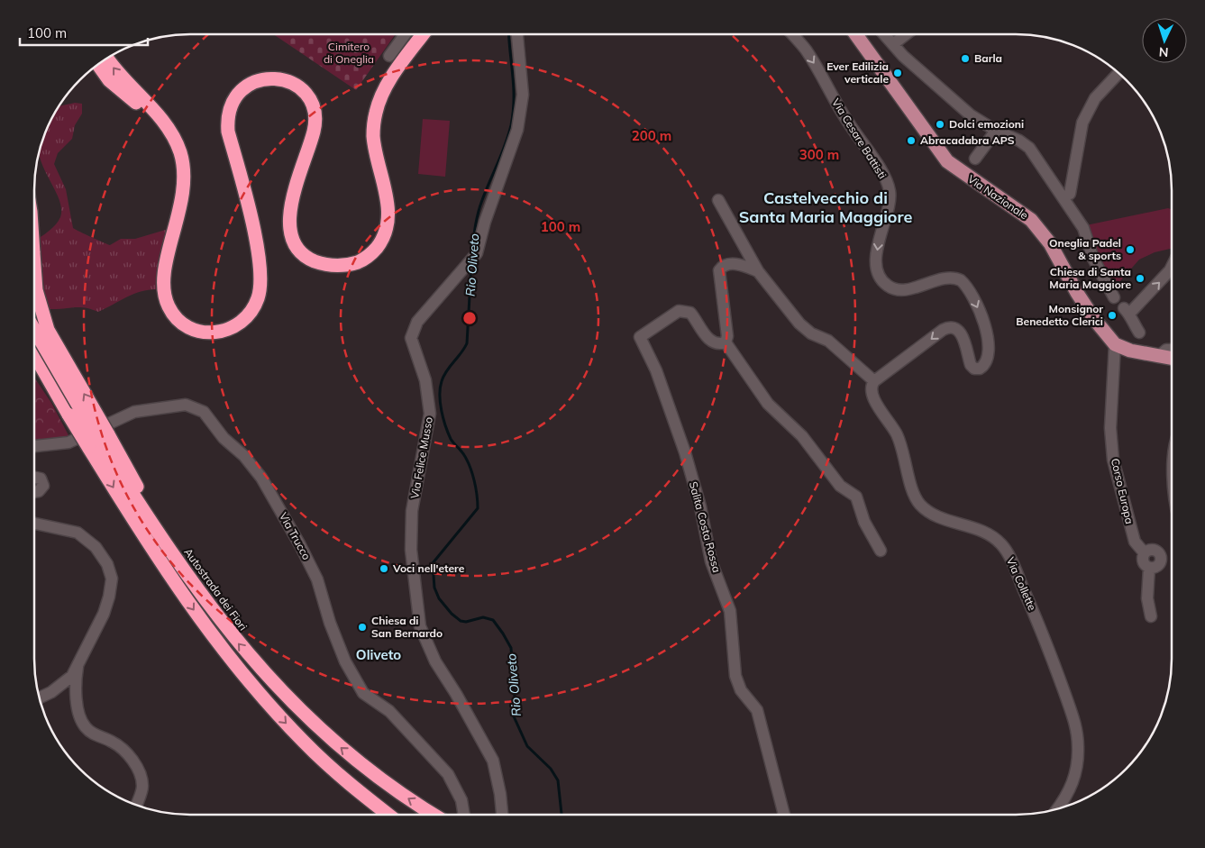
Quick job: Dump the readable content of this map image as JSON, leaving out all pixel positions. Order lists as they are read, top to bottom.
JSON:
{
  "streets": {
    "highway": ["Autostrada dei Fiori"],
    "main road": ["Via Nazionale"],
    "street": [
      "Via Cesare Battisti",
      "Via Felice Musso",
      "Corso Europa",
      "Salita Costa Rossa",
      "Via Trucco",
      "Via Collette"
    ]
  },
  "crossings": [
    ["Via Cesare Battisti", "Via Collette"],
    ["Via Nazionale", "Corso Europa"]
  ],
  "districts": ["Castelvecchio di Santa Maria Maggiore", "Oliveto"],
  "water": ["Rio Oliveto"],
  "parks": ["Cimitero di Oneglia"],
  "places": [
    "Barla",
    "Ever Edilizia verticale",
    "Dolci emozioni",
    "Abracadabra APS",
    "Oneglia Padel & sports",
    "Chiesa di Santa Maria Maggiore",
    "Monsignor Benedetto Clerici",
    "Voci nell'etere",
    "Chiesa di San Bernardo"
  ],
  "scale_bar": "100 m",
  "north": "bottom",
  "rings": ["200 m", "300 m", "100 m"]
}
